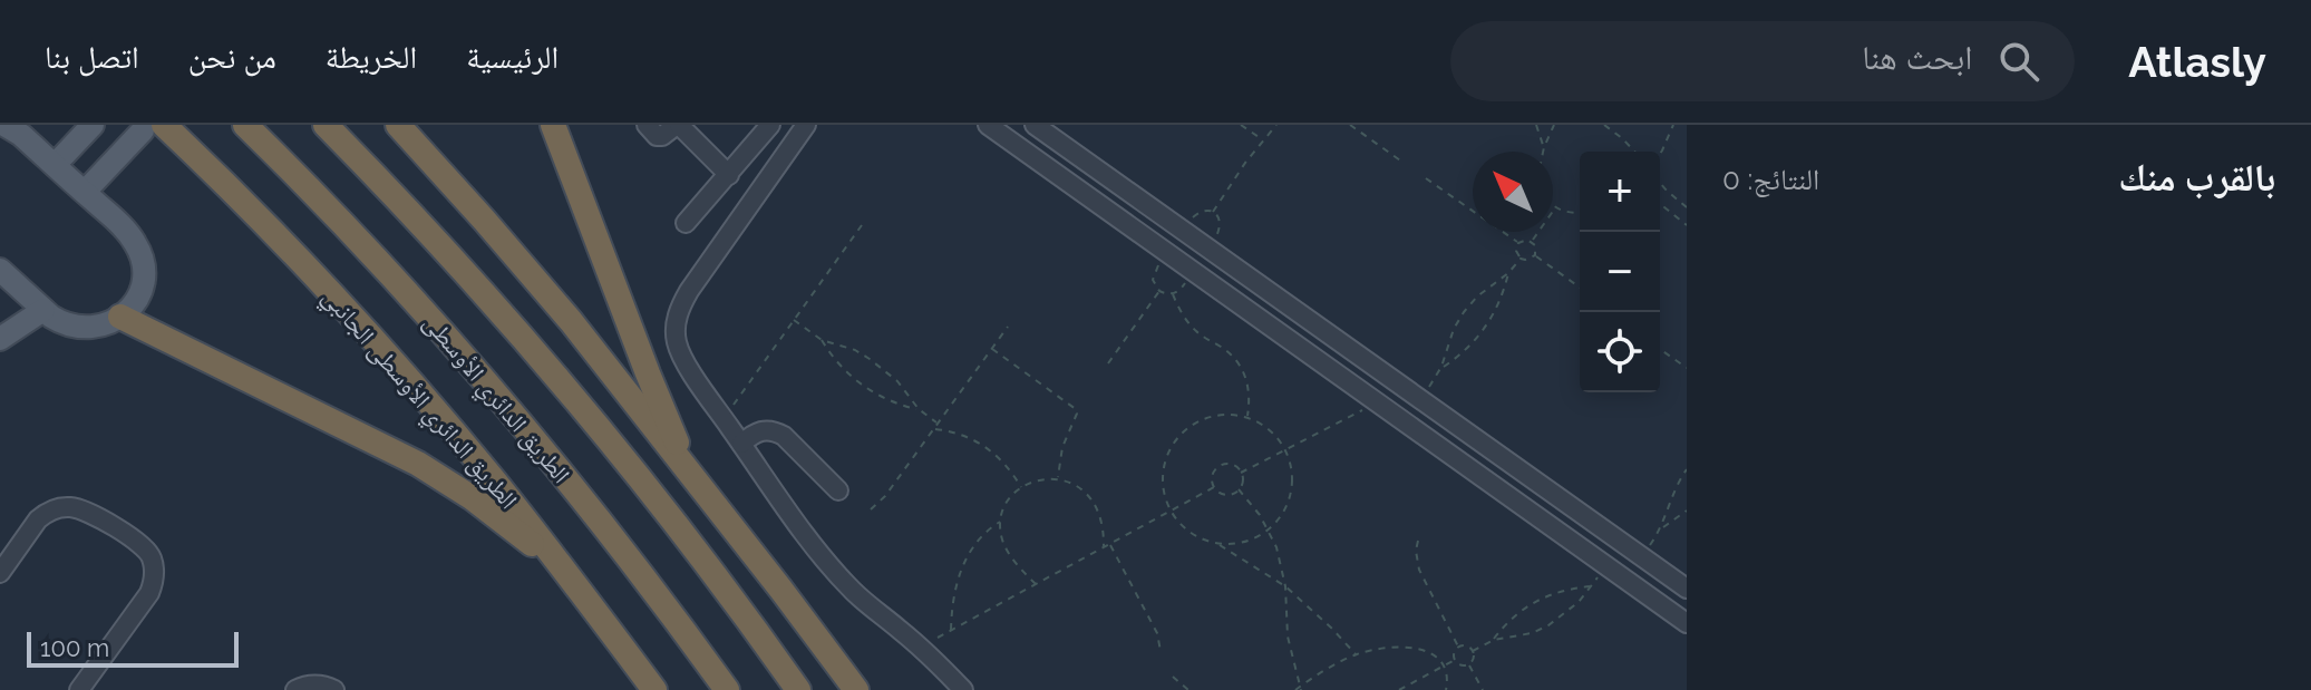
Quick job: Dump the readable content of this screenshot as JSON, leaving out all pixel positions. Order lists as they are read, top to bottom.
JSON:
{
  "streets": {
    "highway": ["الطريق الدائري الأوسطى الجانبي", "الطريق الدائري الأوسطى"]
  },
  "scale_bar": "100 m",
  "north": "top left",
  "page": {
    "header": "Atlasly",
    "search": "ابحث هنا",
    "nav": [
      "الرئيسية",
      "الخريطة",
      "من نحن",
      "اتصل بنا"
    ],
    "heading": ["بالقرب منك", "النتائج: 0"],
    "map_buttons": ["+", "−"],
    "scale": "100 m"
  }
}
